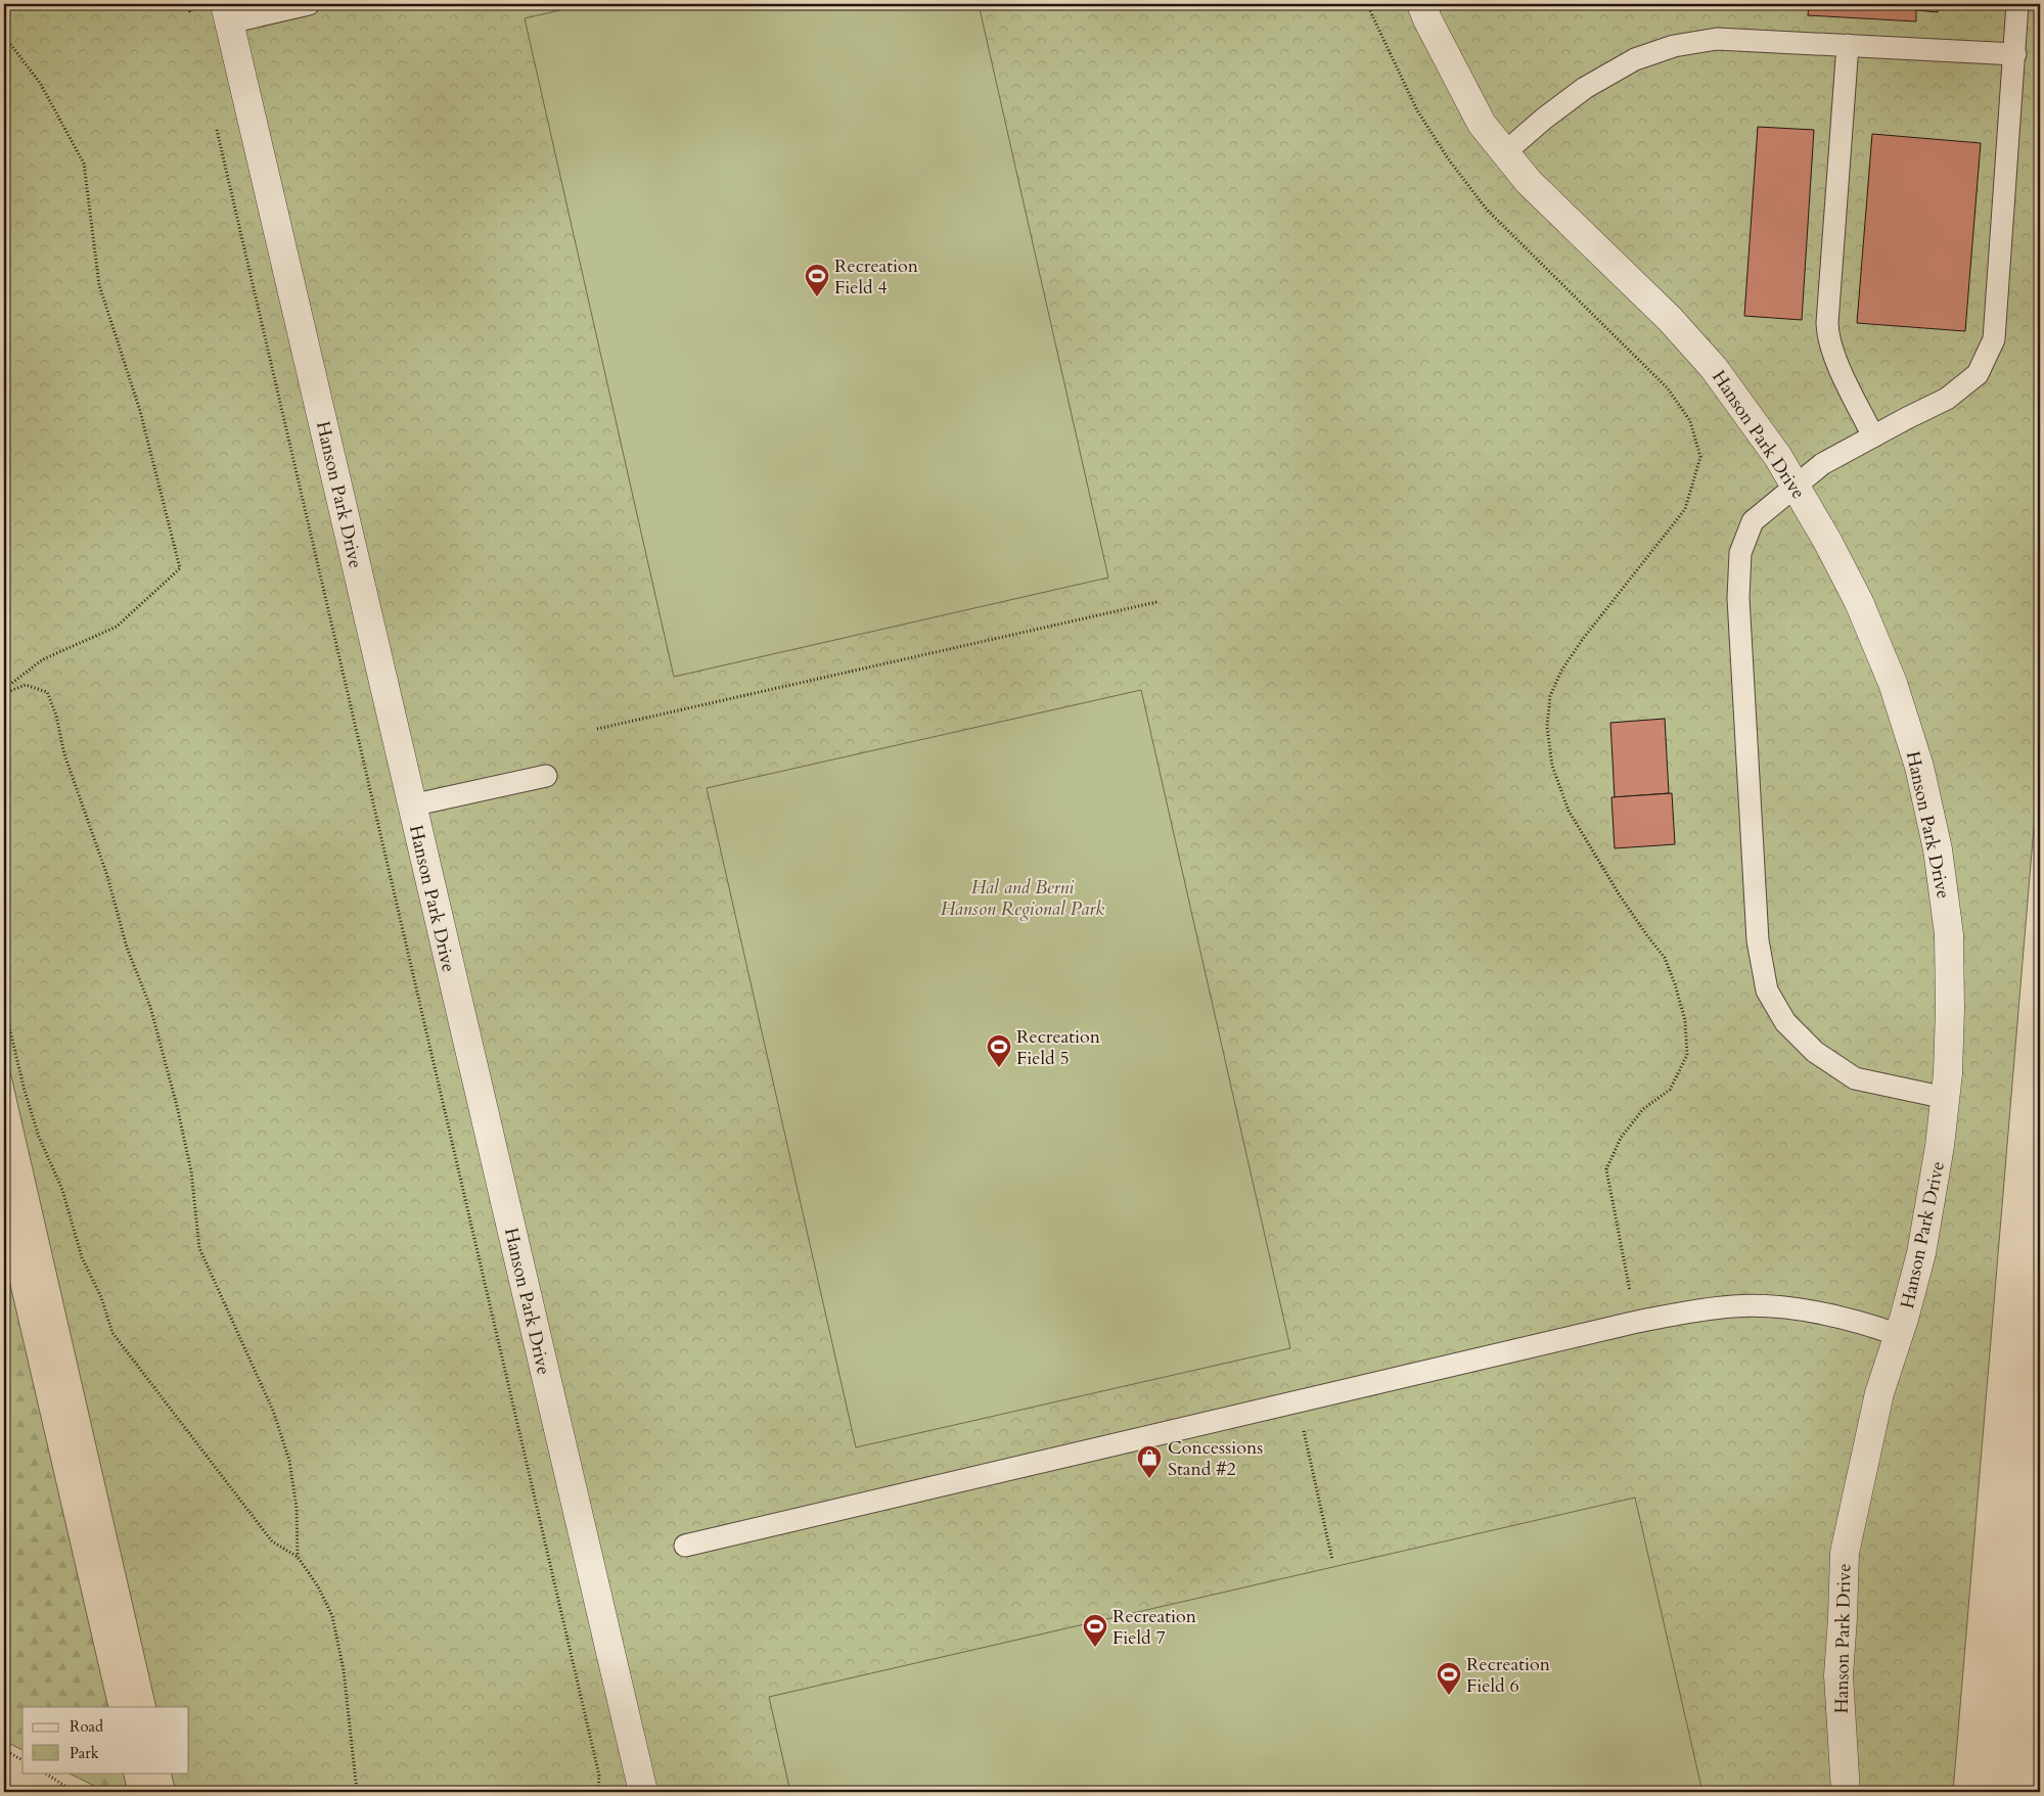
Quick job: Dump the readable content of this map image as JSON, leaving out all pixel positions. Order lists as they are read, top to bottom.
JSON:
{
  "streets": {
    "street": ["Hanson Park Drive"]
  },
  "parks": ["Hal and Berni Hanson Regional Park"],
  "places": {
    "sports": [
      "Recreation Field 4",
      "Recreation Field 5",
      "Recreation Field 7",
      "Recreation Field 6"
    ],
    "shop": ["Concessions Stand #2"]
  },
  "legend": ["Road", "Park"]
}
